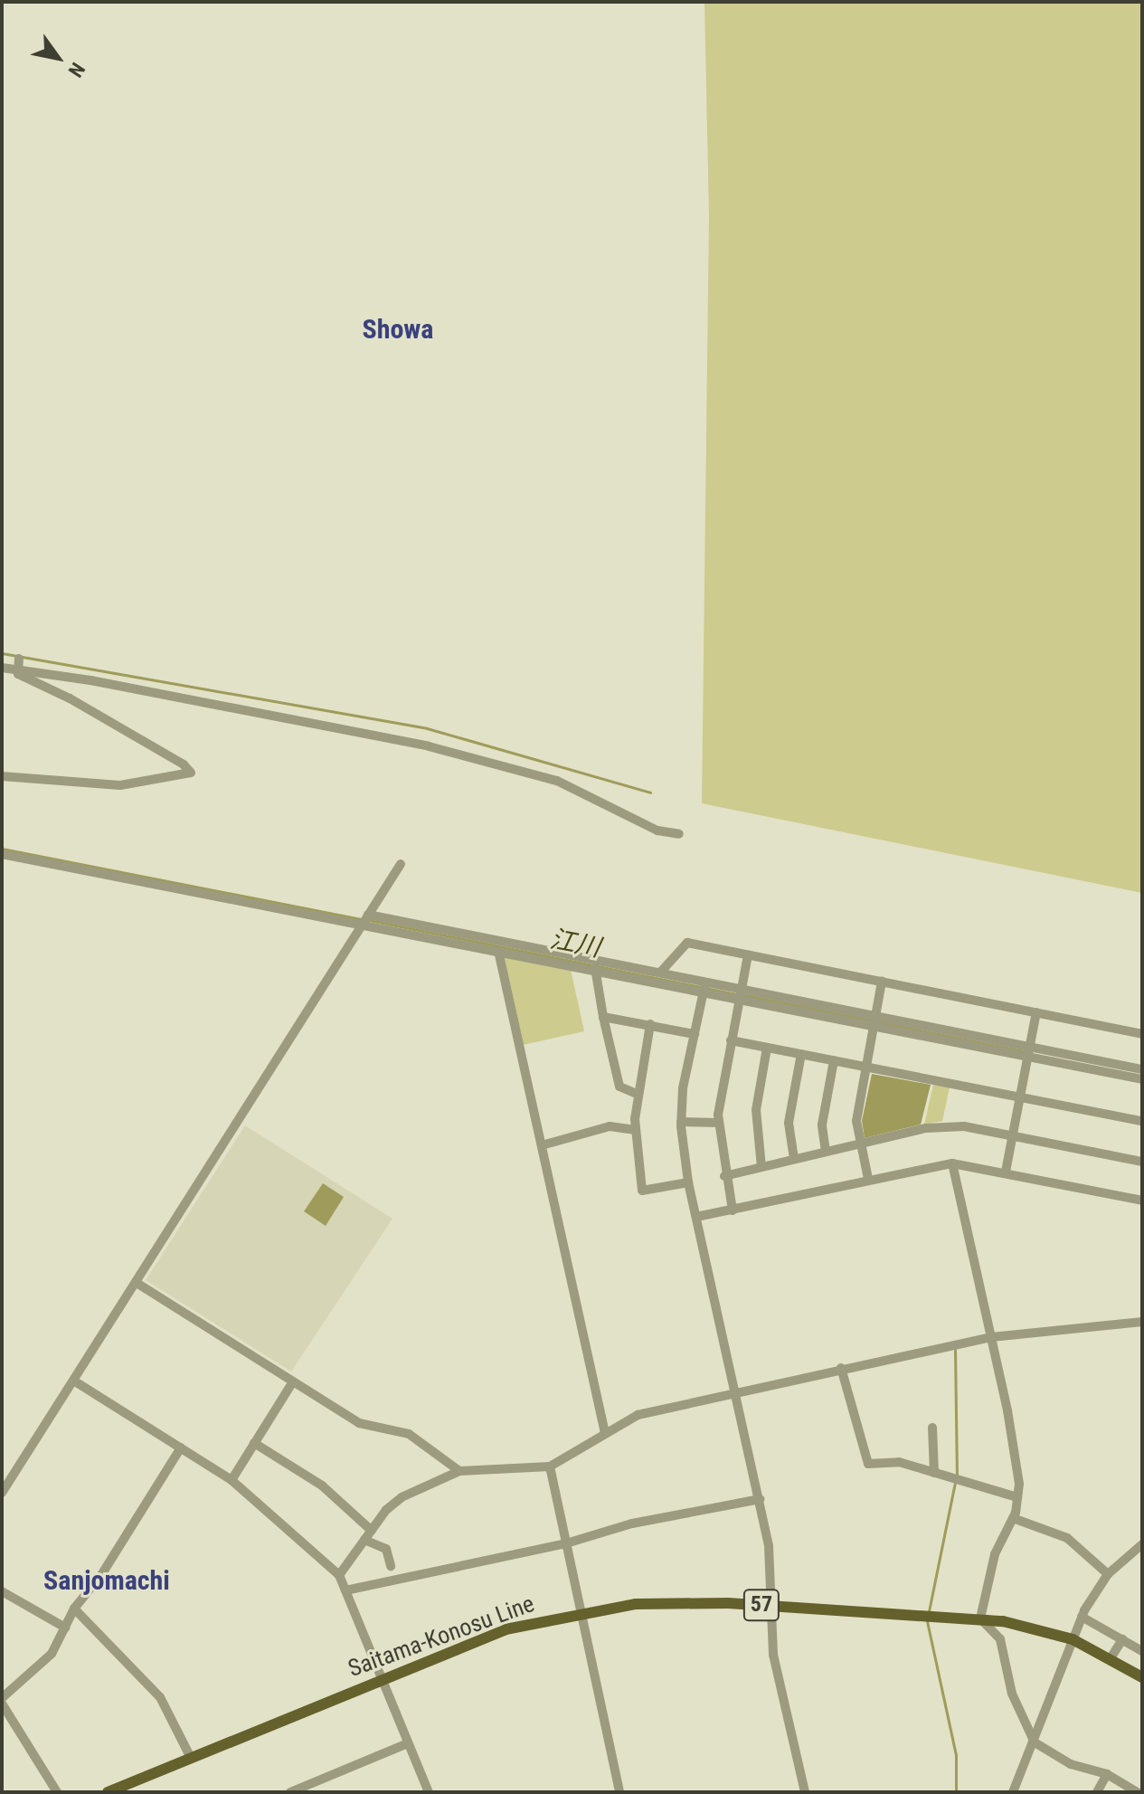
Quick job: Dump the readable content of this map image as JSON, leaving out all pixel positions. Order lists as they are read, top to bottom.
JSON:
{
  "streets": {
    "main road": ["57", "Saitama-Konosu Line"]
  },
  "districts": ["Showa", "Sanjomachi"],
  "water": ["江川"],
  "north": "bottom right"
}
